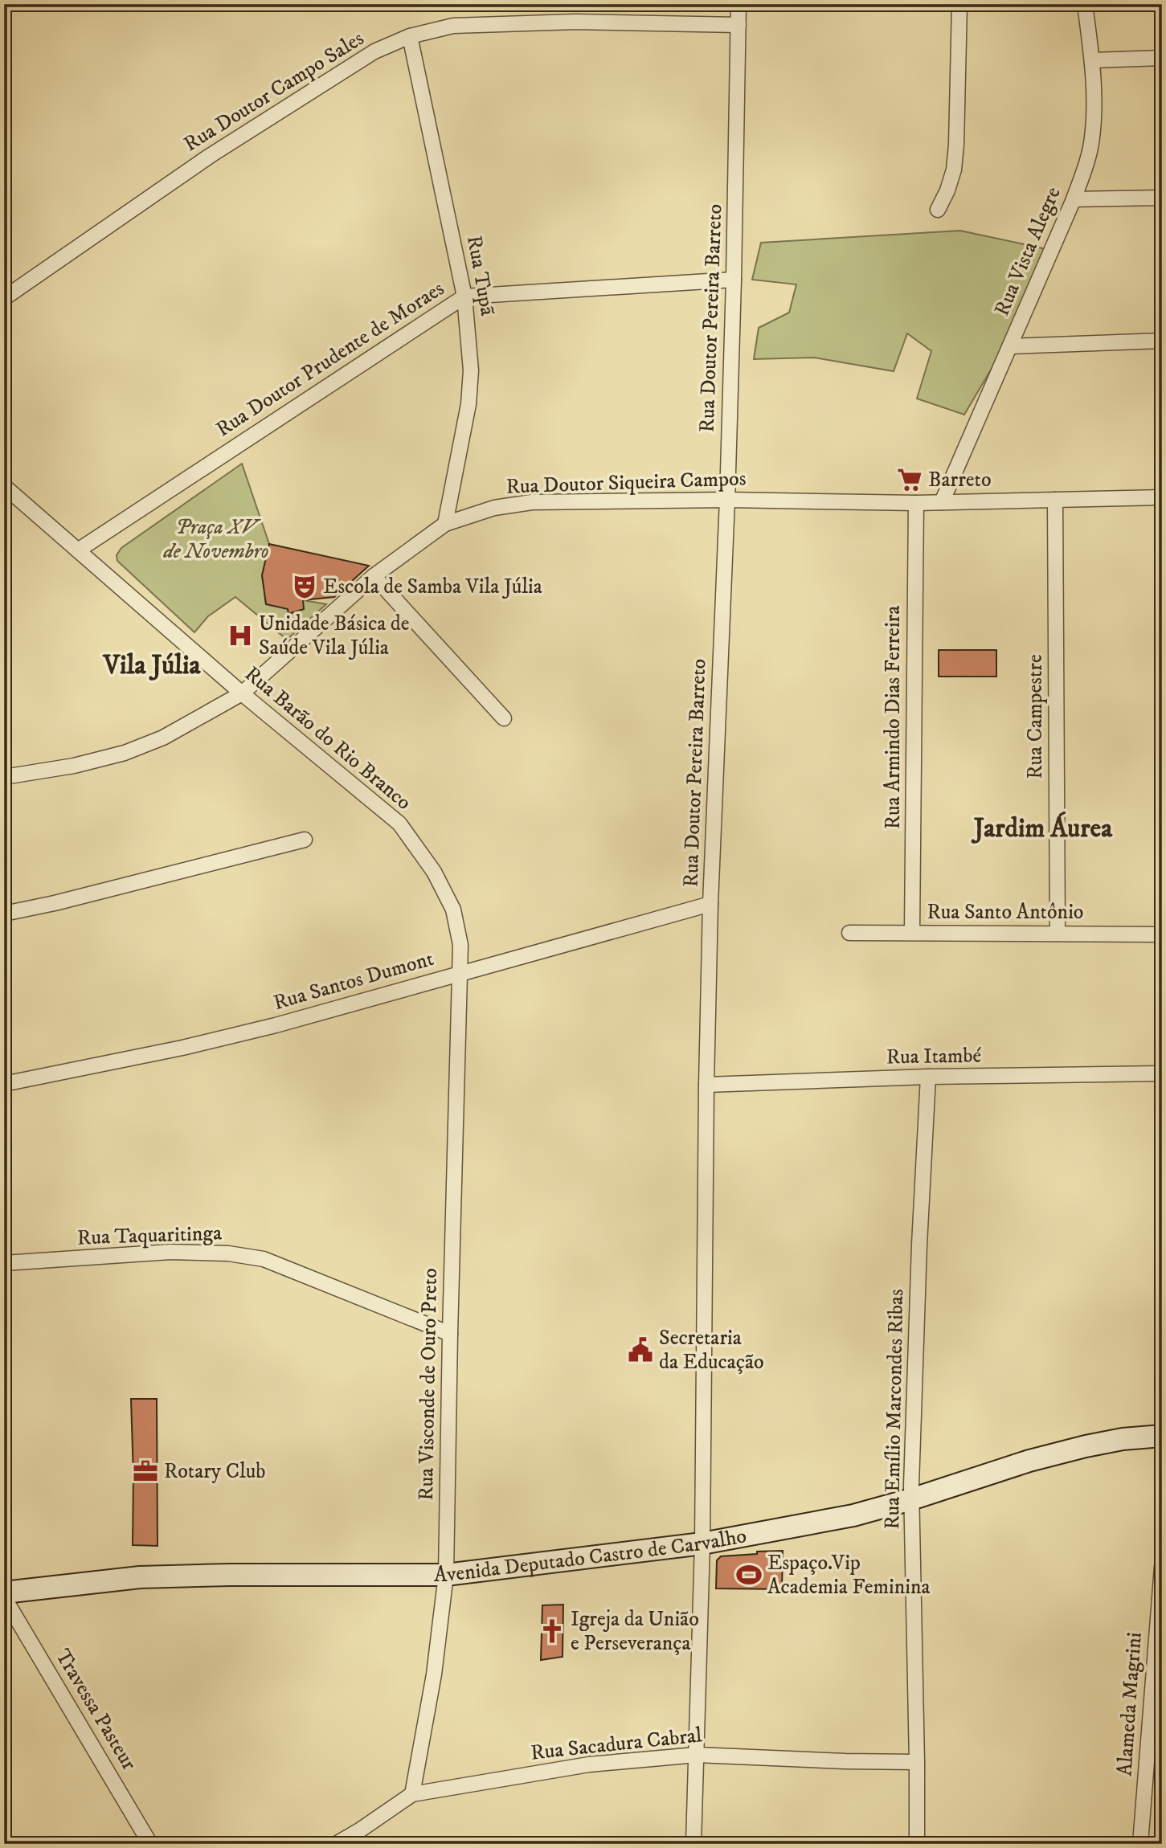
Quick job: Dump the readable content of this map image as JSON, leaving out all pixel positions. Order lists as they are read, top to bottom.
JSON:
{
  "streets": {
    "main road": ["Avenida Deputado Castro de Carvalho"],
    "street": [
      "Rua Doutor Campo Sales",
      "Rua Vista Alegre",
      "Rua Tupã",
      "Rua Doutor Pereira Barreto",
      "Rua Doutor Prudente de Moraes",
      "Rua Doutor Siqueira Campos",
      "Rua Campestre",
      "Rua Armindo Dias Ferreira",
      "Rua Barão do Rio Branco",
      "Rua Santo Antônio",
      "Rua Santos Dumont",
      "Rua Itambé",
      "Rua Taquaritinga",
      "Rua Visconde de Ouro Preto",
      "Rua Emílio Marcondes Ribas",
      "Alameda Magrini",
      "Travessa Pasteur",
      "Rua Sacadura Cabral"
    ]
  },
  "crossings": [
    ["Rua Doutor Campo Sales", "Rua Tupã"],
    ["Rua Doutor Campo Sales", "Rua Doutor Pereira Barreto"],
    ["Rua Vista Alegre", "Rua Doutor Siqueira Campos"],
    ["Rua Tupã", "Rua Doutor Prudente de Moraes"],
    ["Rua Tupã", "Rua Doutor Siqueira Campos"],
    ["Rua Doutor Pereira Barreto", "Rua Doutor Prudente de Moraes"],
    ["Rua Doutor Pereira Barreto", "Rua Doutor Siqueira Campos"],
    ["Rua Doutor Pereira Barreto", "Rua Santos Dumont"],
    ["Rua Doutor Pereira Barreto", "Rua Itambé"],
    ["Rua Doutor Pereira Barreto", "Avenida Deputado Castro de Carvalho"],
    ["Rua Doutor Pereira Barreto", "Rua Sacadura Cabral"],
    ["Rua Doutor Prudente de Moraes", "Rua Barão do Rio Branco"],
    ["Rua Doutor Siqueira Campos", "Rua Campestre"],
    ["Rua Doutor Siqueira Campos", "Rua Armindo Dias Ferreira"],
    ["Rua Doutor Siqueira Campos", "Rua Barão do Rio Branco"],
    ["Rua Campestre", "Rua Santo Antônio"],
    ["Rua Armindo Dias Ferreira", "Rua Santo Antônio"],
    ["Rua Barão do Rio Branco", "Rua Santos Dumont"],
    ["Rua Barão do Rio Branco", "Rua Visconde de Ouro Preto"],
    ["Rua Santos Dumont", "Rua Visconde de Ouro Preto"],
    ["Rua Itambé", "Rua Emílio Marcondes Ribas"],
    ["Rua Taquaritinga", "Rua Visconde de Ouro Preto"],
    ["Rua Visconde de Ouro Preto", "Avenida Deputado Castro de Carvalho"],
    ["Rua Visconde de Ouro Preto", "Rua Sacadura Cabral"],
    ["Rua Emílio Marcondes Ribas", "Avenida Deputado Castro de Carvalho"],
    ["Rua Emílio Marcondes Ribas", "Rua Sacadura Cabral"]
  ],
  "districts": ["Vila Júlia", "Jardim Áurea"],
  "parks": ["Praça XV de Novembro"],
  "places": {
    "supermarket": ["Barreto"],
    "theatre": ["Escola de Samba Vila Júlia"],
    "hospital": ["Unidade Básica de Saúde Vila Júlia"],
    "public building": ["Secretaria da Educação"],
    "office": ["Rotary Club"],
    "sports": ["Espaço.Vip Academia Feminina"],
    "church": ["Igreja da União e Perseverança"]
  }
}
